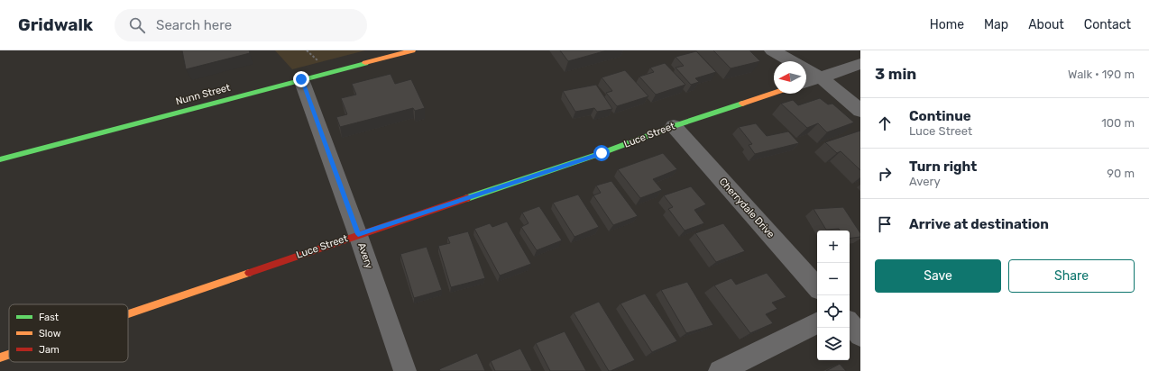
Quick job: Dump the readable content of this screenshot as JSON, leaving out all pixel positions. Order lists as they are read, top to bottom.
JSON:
{
  "streets": {
    "street": [
      "Nunn Street",
      "Luce Street",
      "Cherrydale Drive",
      "Avery"
    ]
  },
  "crossings": [
    ["Nunn Street", "Avery"],
    ["Luce Street", "Cherrydale Drive"],
    ["Luce Street", "Avery"]
  ],
  "legend": ["Fast", "Slow", "Jam"],
  "north": "left",
  "page": {
    "header": "Gridwalk",
    "search": "Search here",
    "nav": [
      "Home",
      "Map",
      "About",
      "Contact"
    ],
    "heading": ["3 min", "Walk · 190 m"],
    "list": [
      ["Continue", "Luce Street", "100 m"],
      ["Turn right", "Avery", "90 m"],
      "Arrive at destination"
    ],
    "map_buttons": ["+", "−"],
    "buttons": ["Save", "Share"]
  }
}
